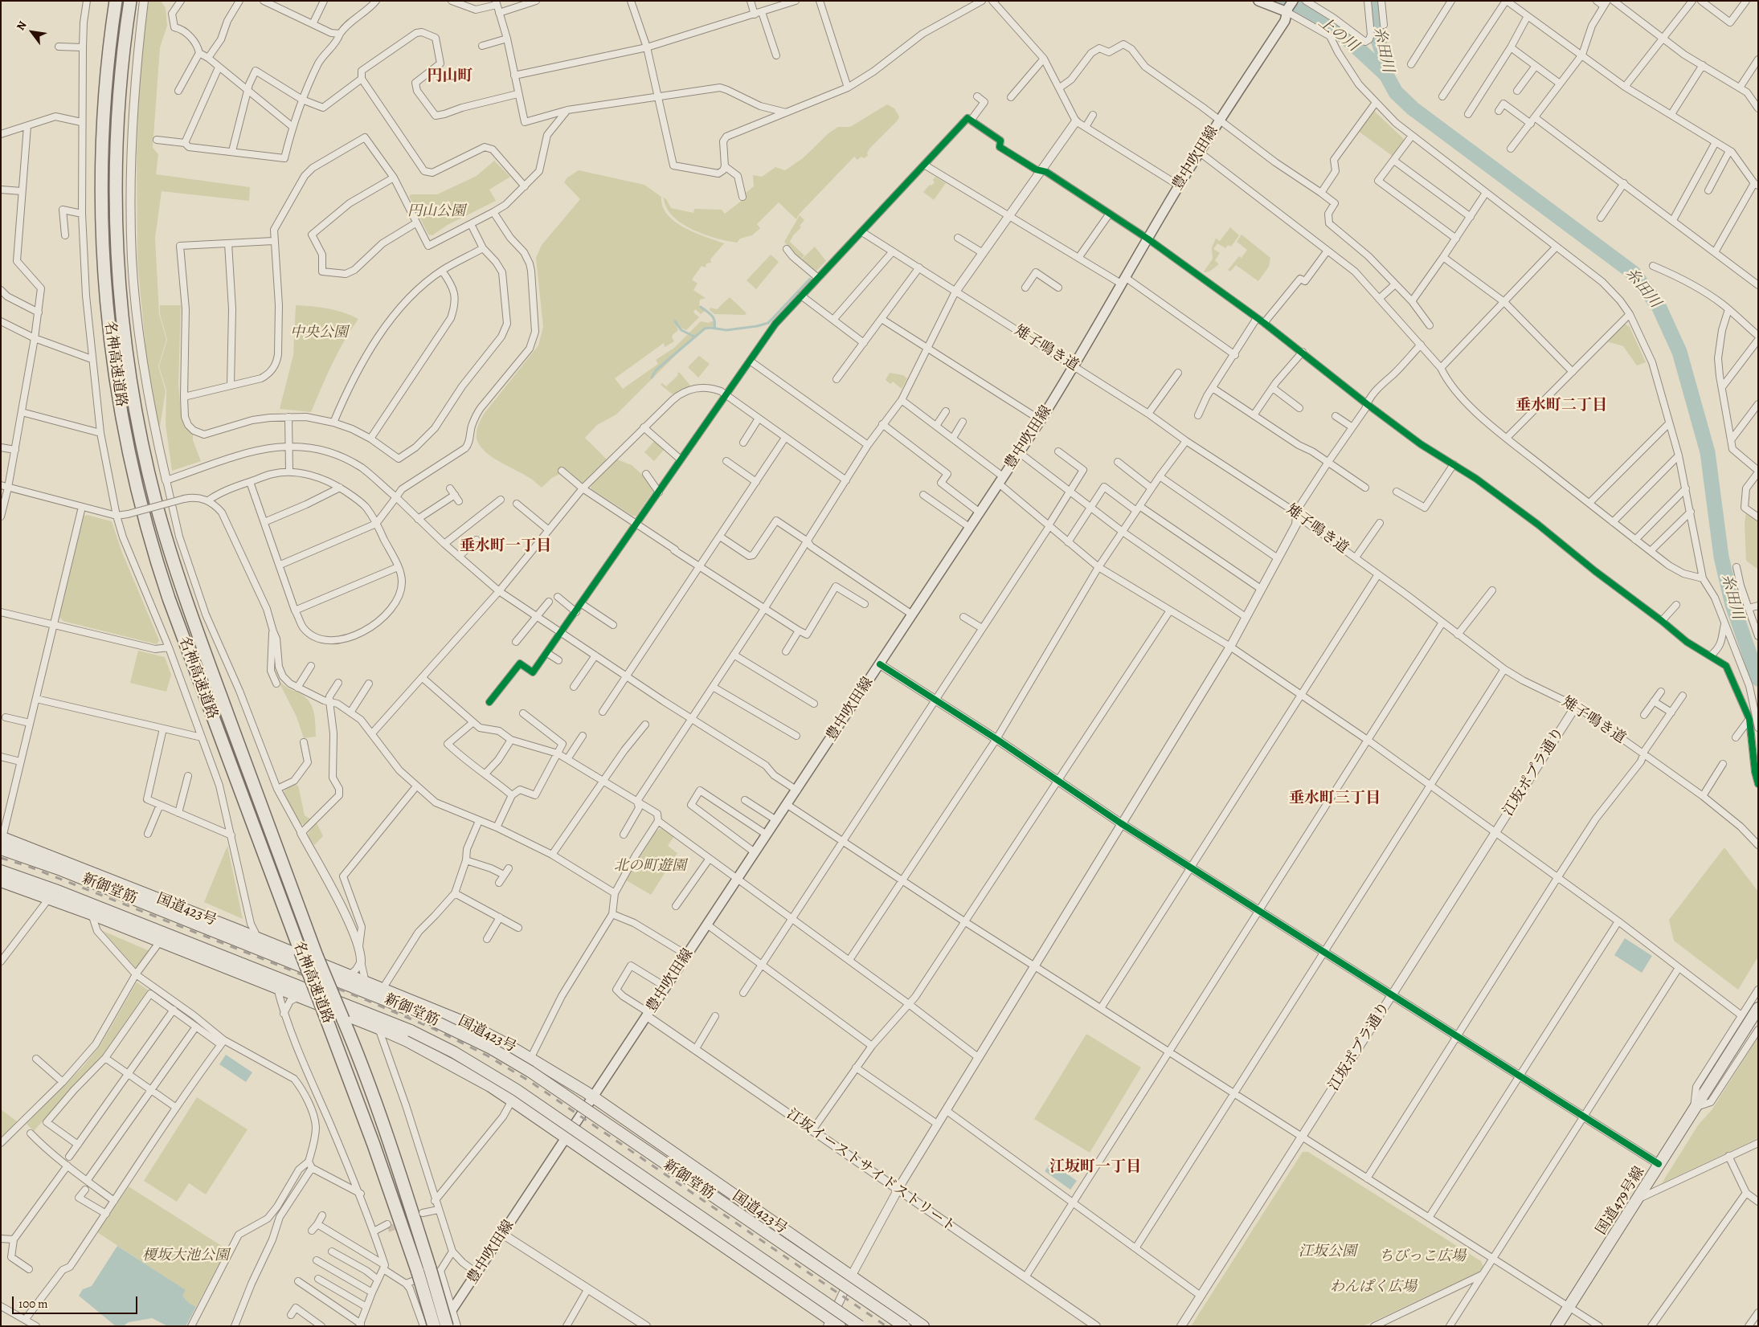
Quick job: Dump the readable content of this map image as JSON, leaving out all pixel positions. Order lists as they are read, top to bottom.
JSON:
{
  "streets": {
    "highway": [
      "名神高速道路",
      "新御堂筋",
      "国道423号",
      "国道479号線"
    ],
    "main road": ["豊中吹田線"],
    "street": ["雉子鳴き道", "江坂ポプラ通り", "江坂イーストサイドストリート"]
  },
  "crossings": [
    ["豊中吹田線", "雉子鳴き道"],
    ["豊中吹田線", "国道423号"],
    ["豊中吹田線", "江坂イーストサイドストリート"],
    ["雉子鳴き道", "江坂ポプラ通り"]
  ],
  "districts": [
    "円山町",
    "垂水町二丁目",
    "垂水町一丁目",
    "垂水町三丁目",
    "江坂町一丁目"
  ],
  "water": ["上の川", "糸田川"],
  "parks": [
    "円山公園",
    "中央公園",
    "北の町遊園",
    "江坂公園",
    "榎坂大池公園",
    "ちびっこ広場",
    "わんぱく広場"
  ],
  "scale_bar": "100 m",
  "north": "top left"
}
